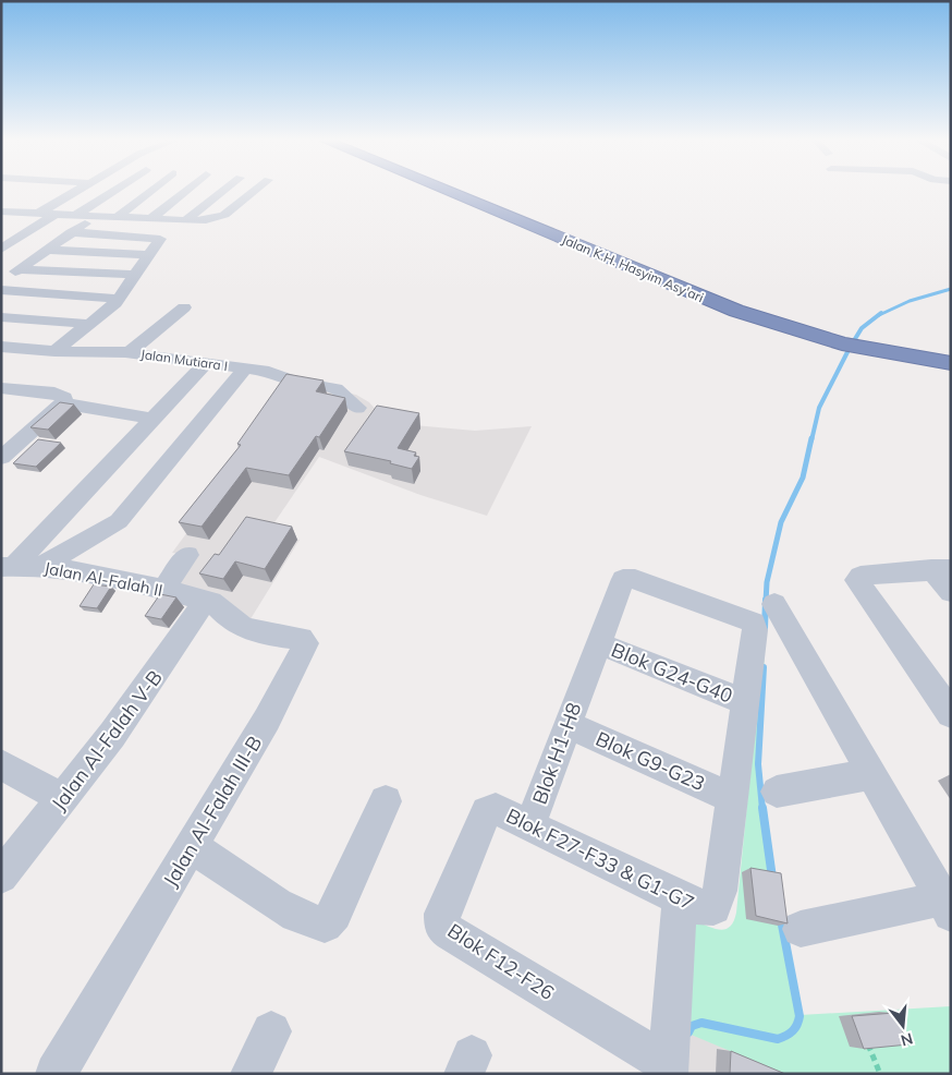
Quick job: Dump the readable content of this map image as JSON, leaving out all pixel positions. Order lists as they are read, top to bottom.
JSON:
{
  "streets": {
    "highway": ["Jalan K.H. Hasyim Asy'ari"],
    "street": [
      "Jalan Mutiara I",
      "Jalan Al-Falah II",
      "Blok G24-G40",
      "Jalan Al-Falah V-B",
      "Blok H1-H8",
      "Blok G9-G23",
      "Jalan Al-Falah III-B",
      "Blok F27-F33 & G1-G7",
      "Blok F12-F26"
    ]
  },
  "crossings": [
    ["Jalan Al-Falah II", "Jalan Al-Falah V-B"],
    ["Jalan Al-Falah II", "Jalan Al-Falah III-B"],
    ["Blok G24-G40", "Blok H1-H8"],
    ["Jalan Al-Falah V-B", "Jalan Al-Falah III-B"],
    ["Blok H1-H8", "Blok G9-G23"],
    ["Blok H1-H8", "Blok F27-F33 & G1-G7"],
    ["Blok F27-F33 & G1-G7", "Blok F12-F26"]
  ],
  "north": "bottom"
}
